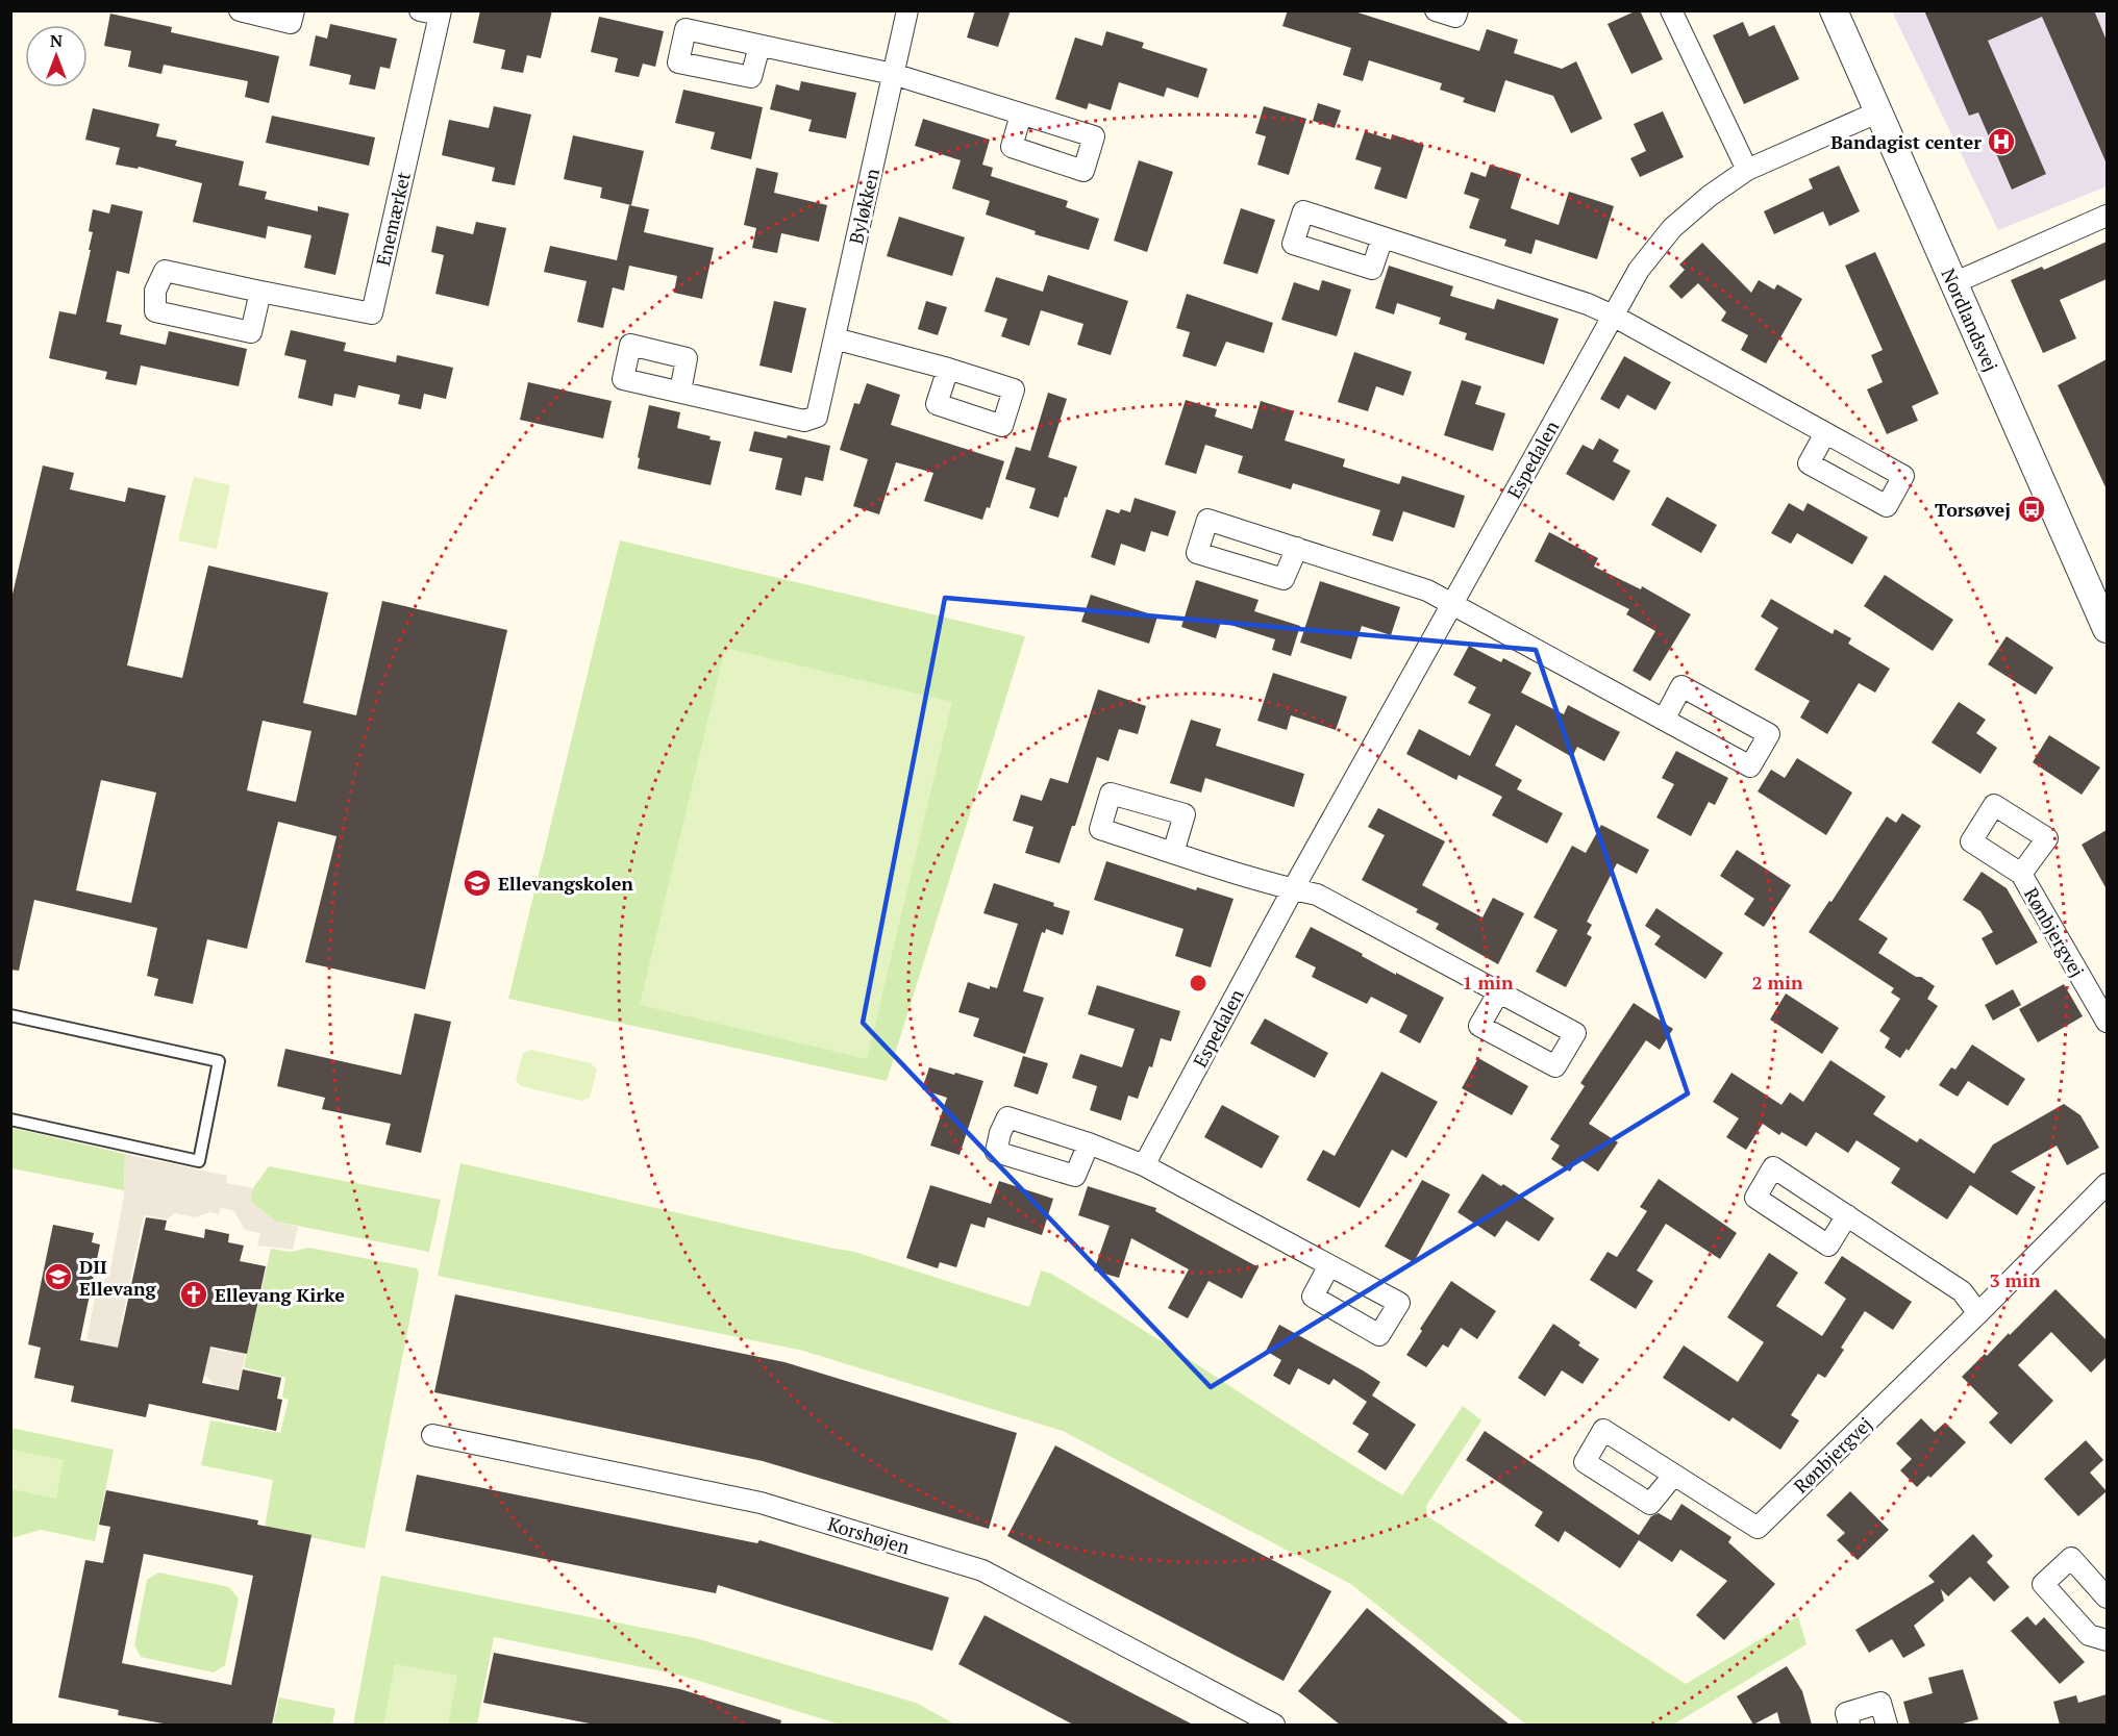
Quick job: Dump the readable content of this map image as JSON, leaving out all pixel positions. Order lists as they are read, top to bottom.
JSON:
{
  "streets": {
    "street": [
      "Byløkken",
      "Enemærket",
      "Nordlandsvej",
      "Espedalen",
      "Rønbjergvej",
      "Korshøjen"
    ]
  },
  "crossings": [
    ["Nordlandsvej", "Espedalen"]
  ],
  "places": {
    "hospital": ["Bandagist center"],
    "bus stop": ["Torsøvej"],
    "school or university": ["Ellevangskolen", "DII Ellevang"],
    "church": ["Ellevang Kirke"]
  },
  "north": "top",
  "rings": ["1 min", "2 min", "3 min"]
}
